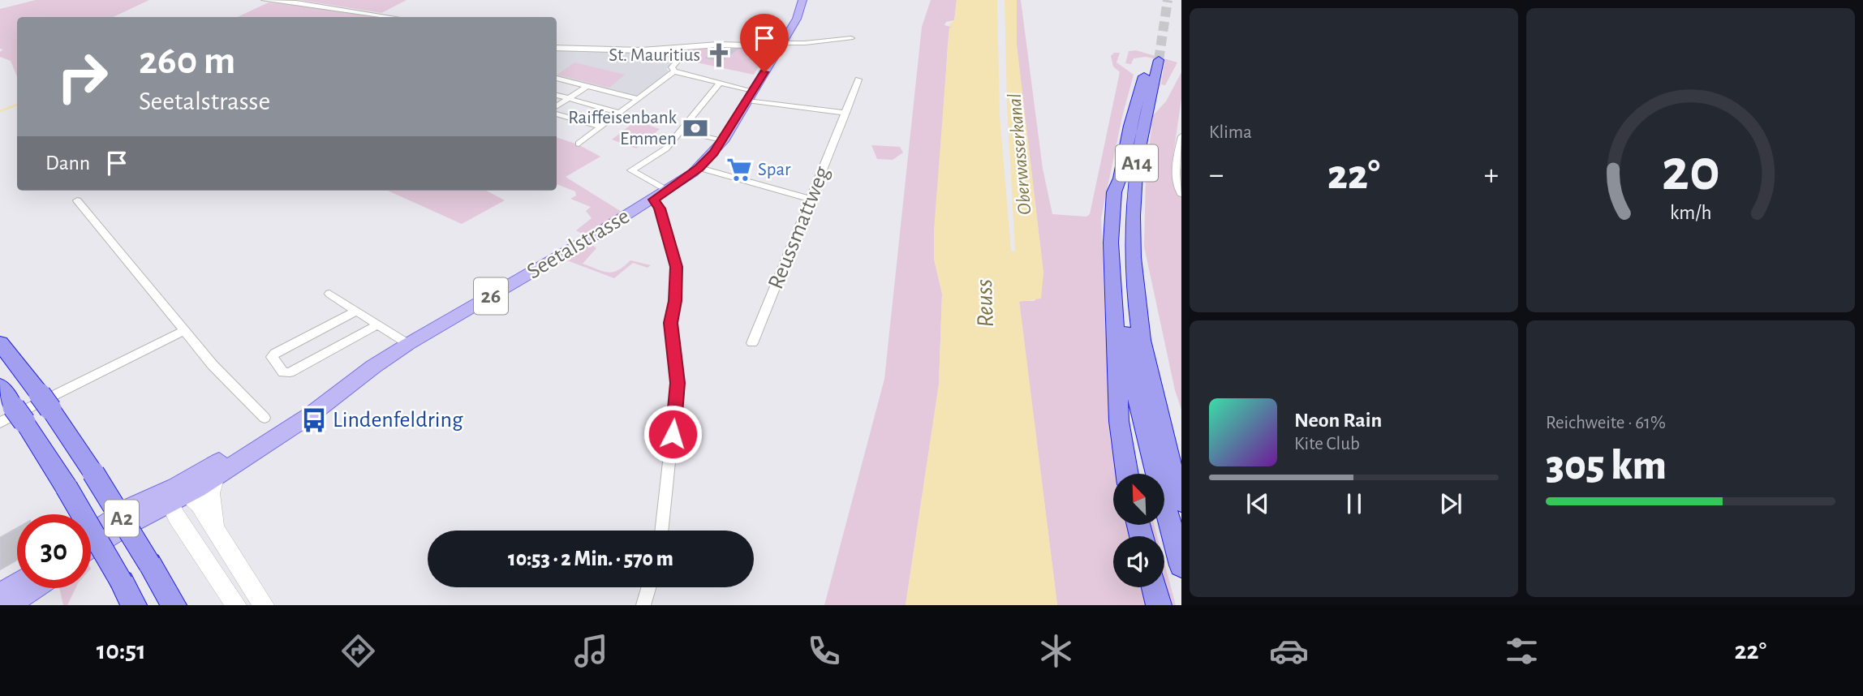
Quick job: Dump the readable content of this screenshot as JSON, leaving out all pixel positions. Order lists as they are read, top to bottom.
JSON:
{
  "streets": {
    "highway": ["A14", "A2"],
    "main road": ["Seetalstrasse", "26"],
    "street": ["Reussmattweg"]
  },
  "water": ["Oberwasserkanal", "Reuss"],
  "places": {
    "church": ["St. Mauritius"],
    "bank": ["Raiffeisenbank Emmen"],
    "supermarket": ["Spar"],
    "bus stop": ["Lindenfeldring"]
  },
  "north": "top left",
  "page": {
    "tile": [
      "Klima",
      ["Reichweite · 61%", "305 km"]
    ],
    "turn": ["260 m", "Seetalstrasse"],
    "then": "Dann",
    "heat": ["−", "22°", "+"],
    "song": ["Neon Rain", "Kite Club"],
    "limit": "30",
    "trip": "10:53 · 2 Min. · 570 m",
    "tabs": ["10:51", "22°"],
    "gauge": ["20", "km/h"]
  }
}
